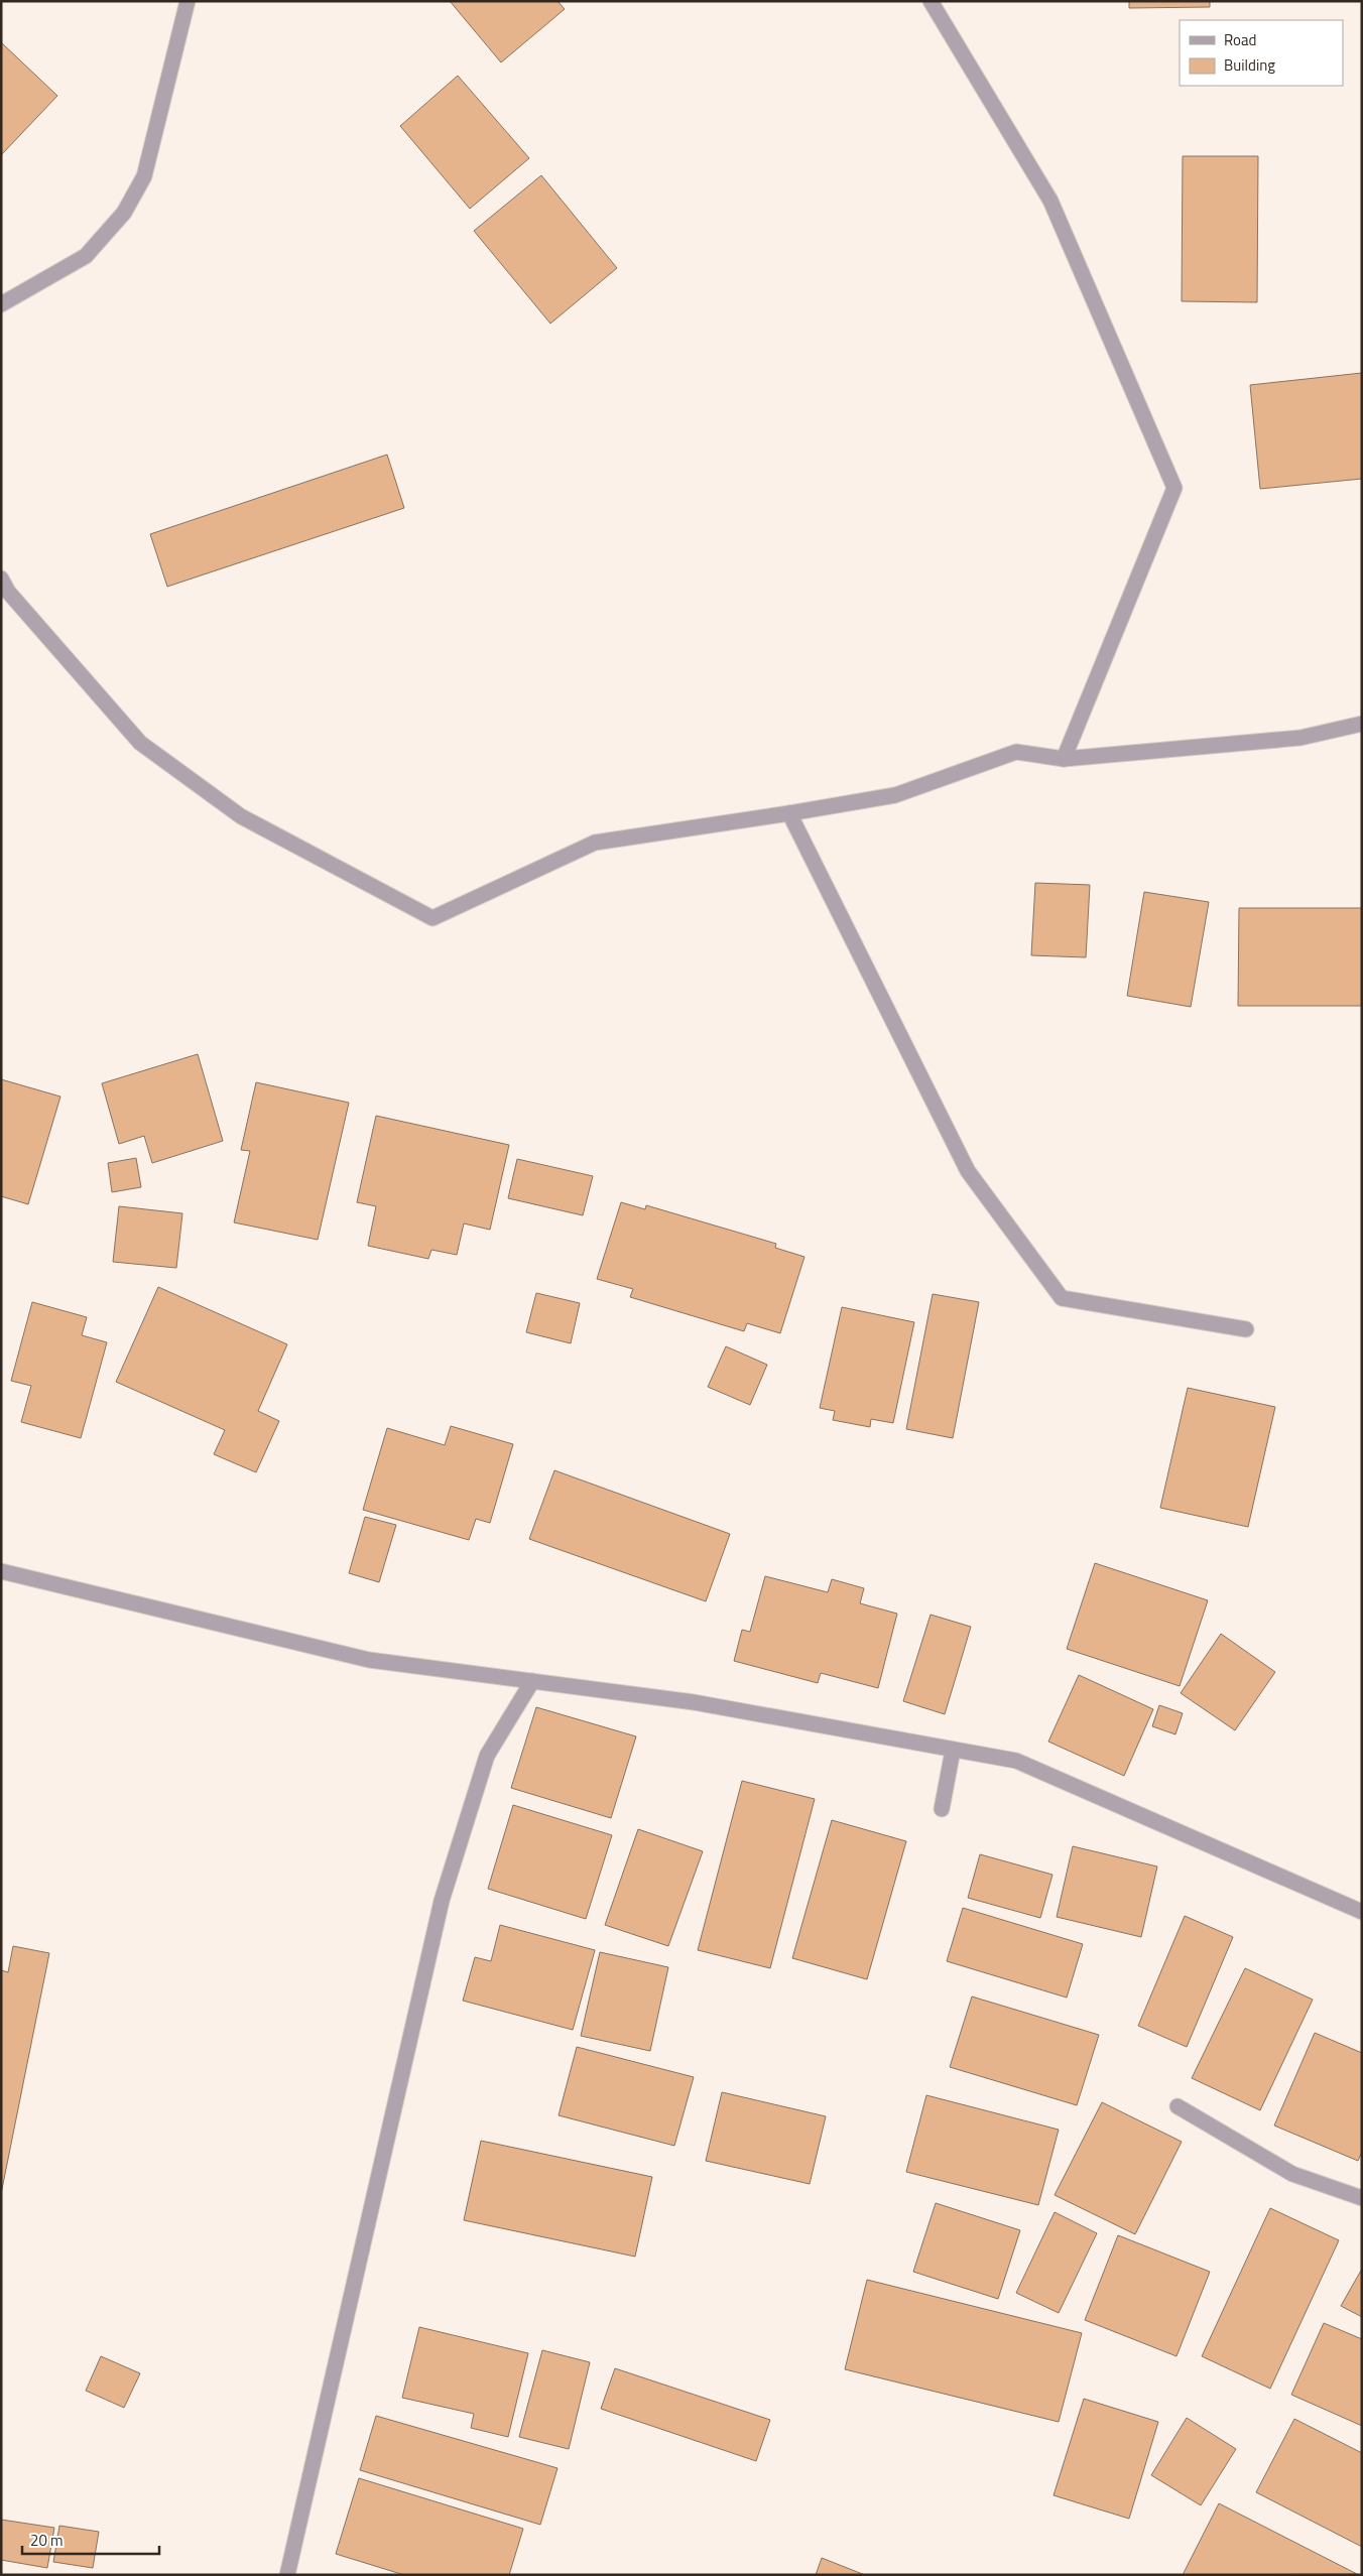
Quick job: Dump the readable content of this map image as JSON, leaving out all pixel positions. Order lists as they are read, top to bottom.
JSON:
{
  "legend": ["Road", "Building"],
  "scale_bar": "20 m"
}
